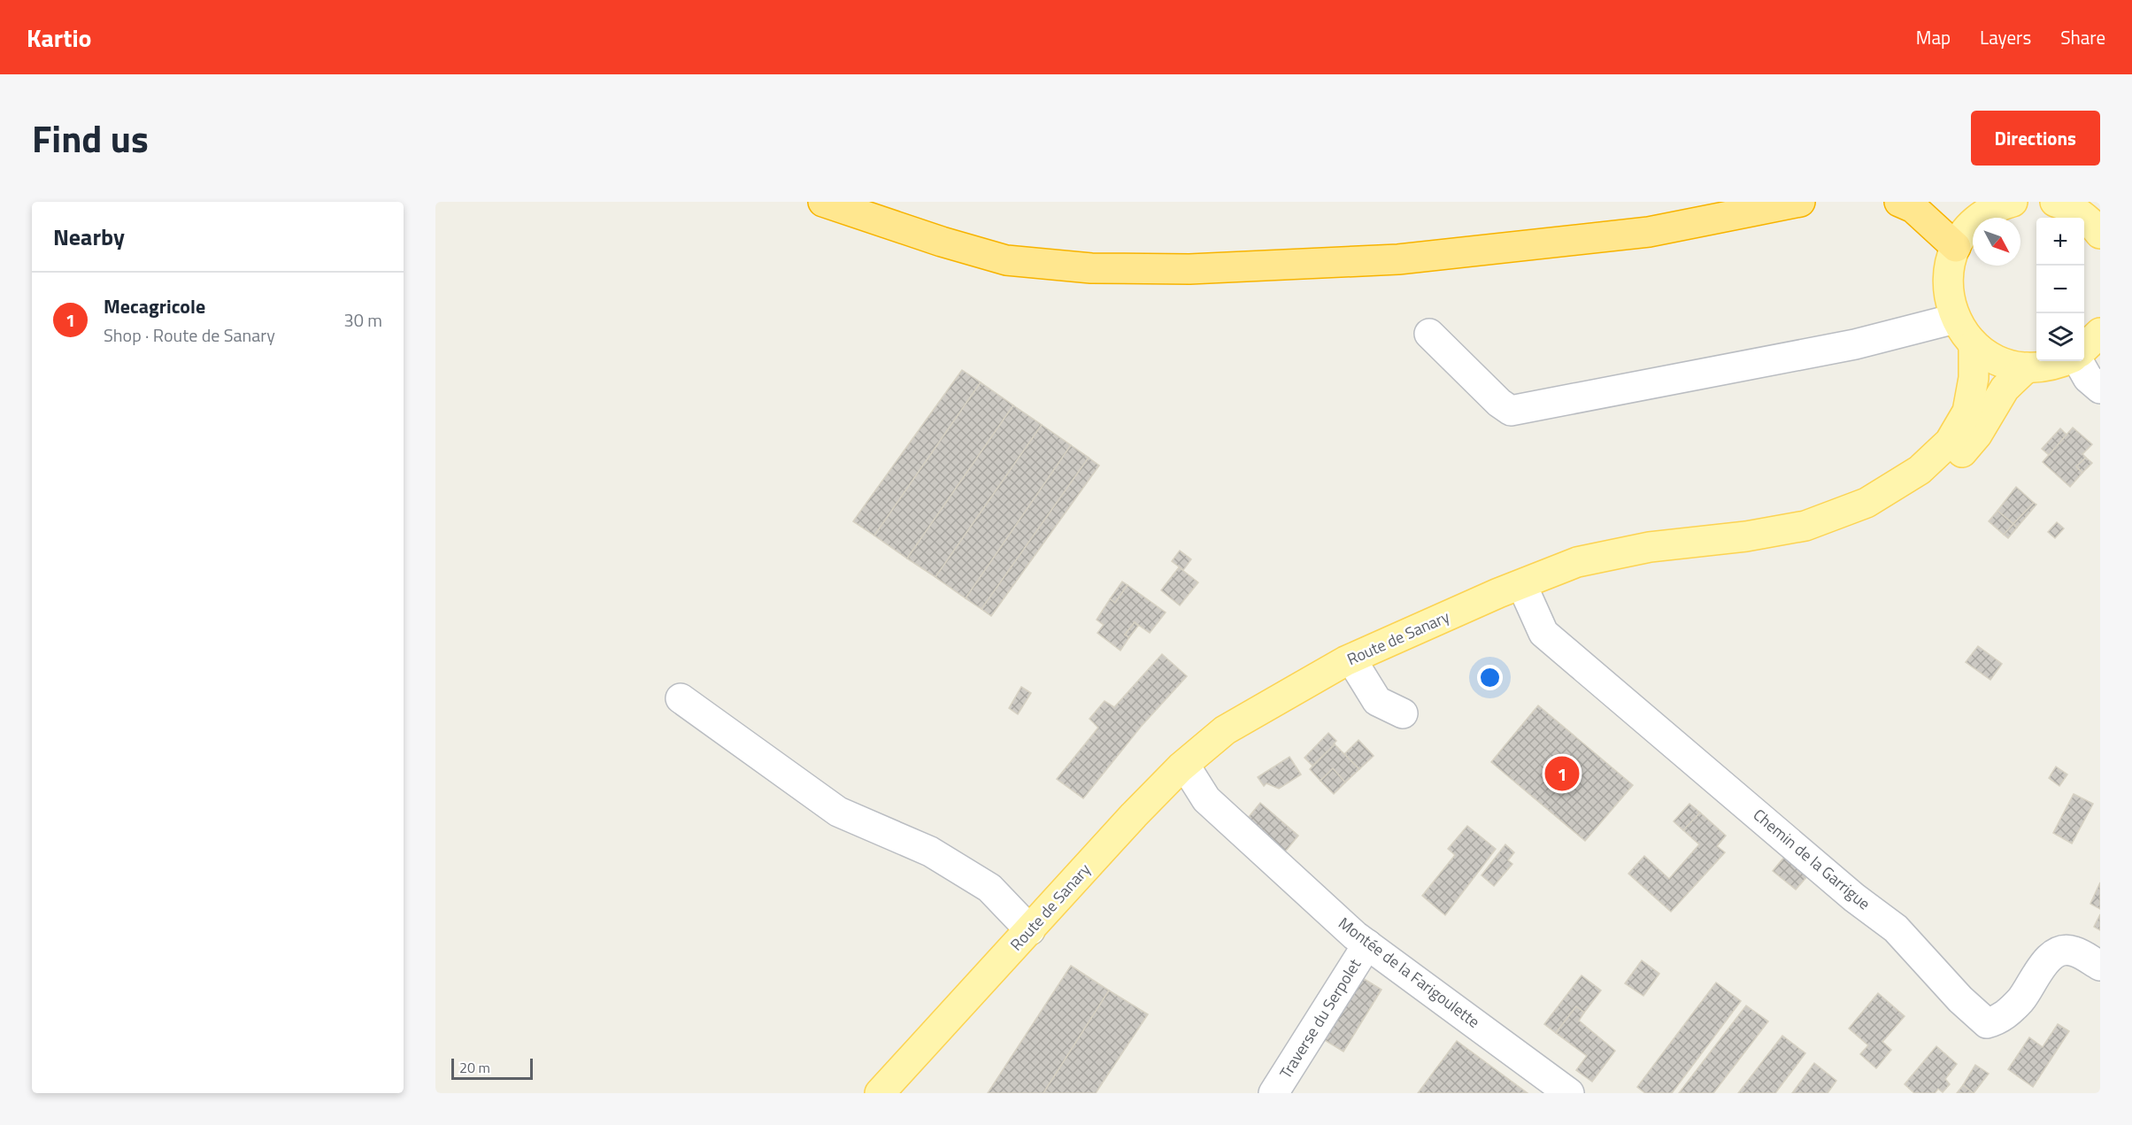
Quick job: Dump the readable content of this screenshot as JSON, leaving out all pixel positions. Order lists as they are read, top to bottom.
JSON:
{
  "streets": {
    "main road": ["Route de Sanary"],
    "street": ["Chemin de la Garrigue", "Montée de la Farigoulette", "Traverse du Serpolet"]
  },
  "crossings": [
    ["Route de Sanary", "Chemin de la Garrigue"],
    ["Route de Sanary", "Montée de la Farigoulette"],
    ["Montée de la Farigoulette", "Traverse du Serpolet"]
  ],
  "scale_bar": "20 m",
  "north": "bottom right",
  "page": {
    "header": "Kartio",
    "nav": ["Map", "Layers", "Share"],
    "title": "Find us",
    "buttons": "Directions",
    "heading": "Nearby",
    "map_buttons": ["+", "−"],
    "list": [
      {
        "mark": "1",
        "name": "Mecagricole",
        "note": "Shop · Route de Sanary",
        "value": "30 m"
      }
    ],
    "pins": "1",
    "scale": "20 m"
  }
}
